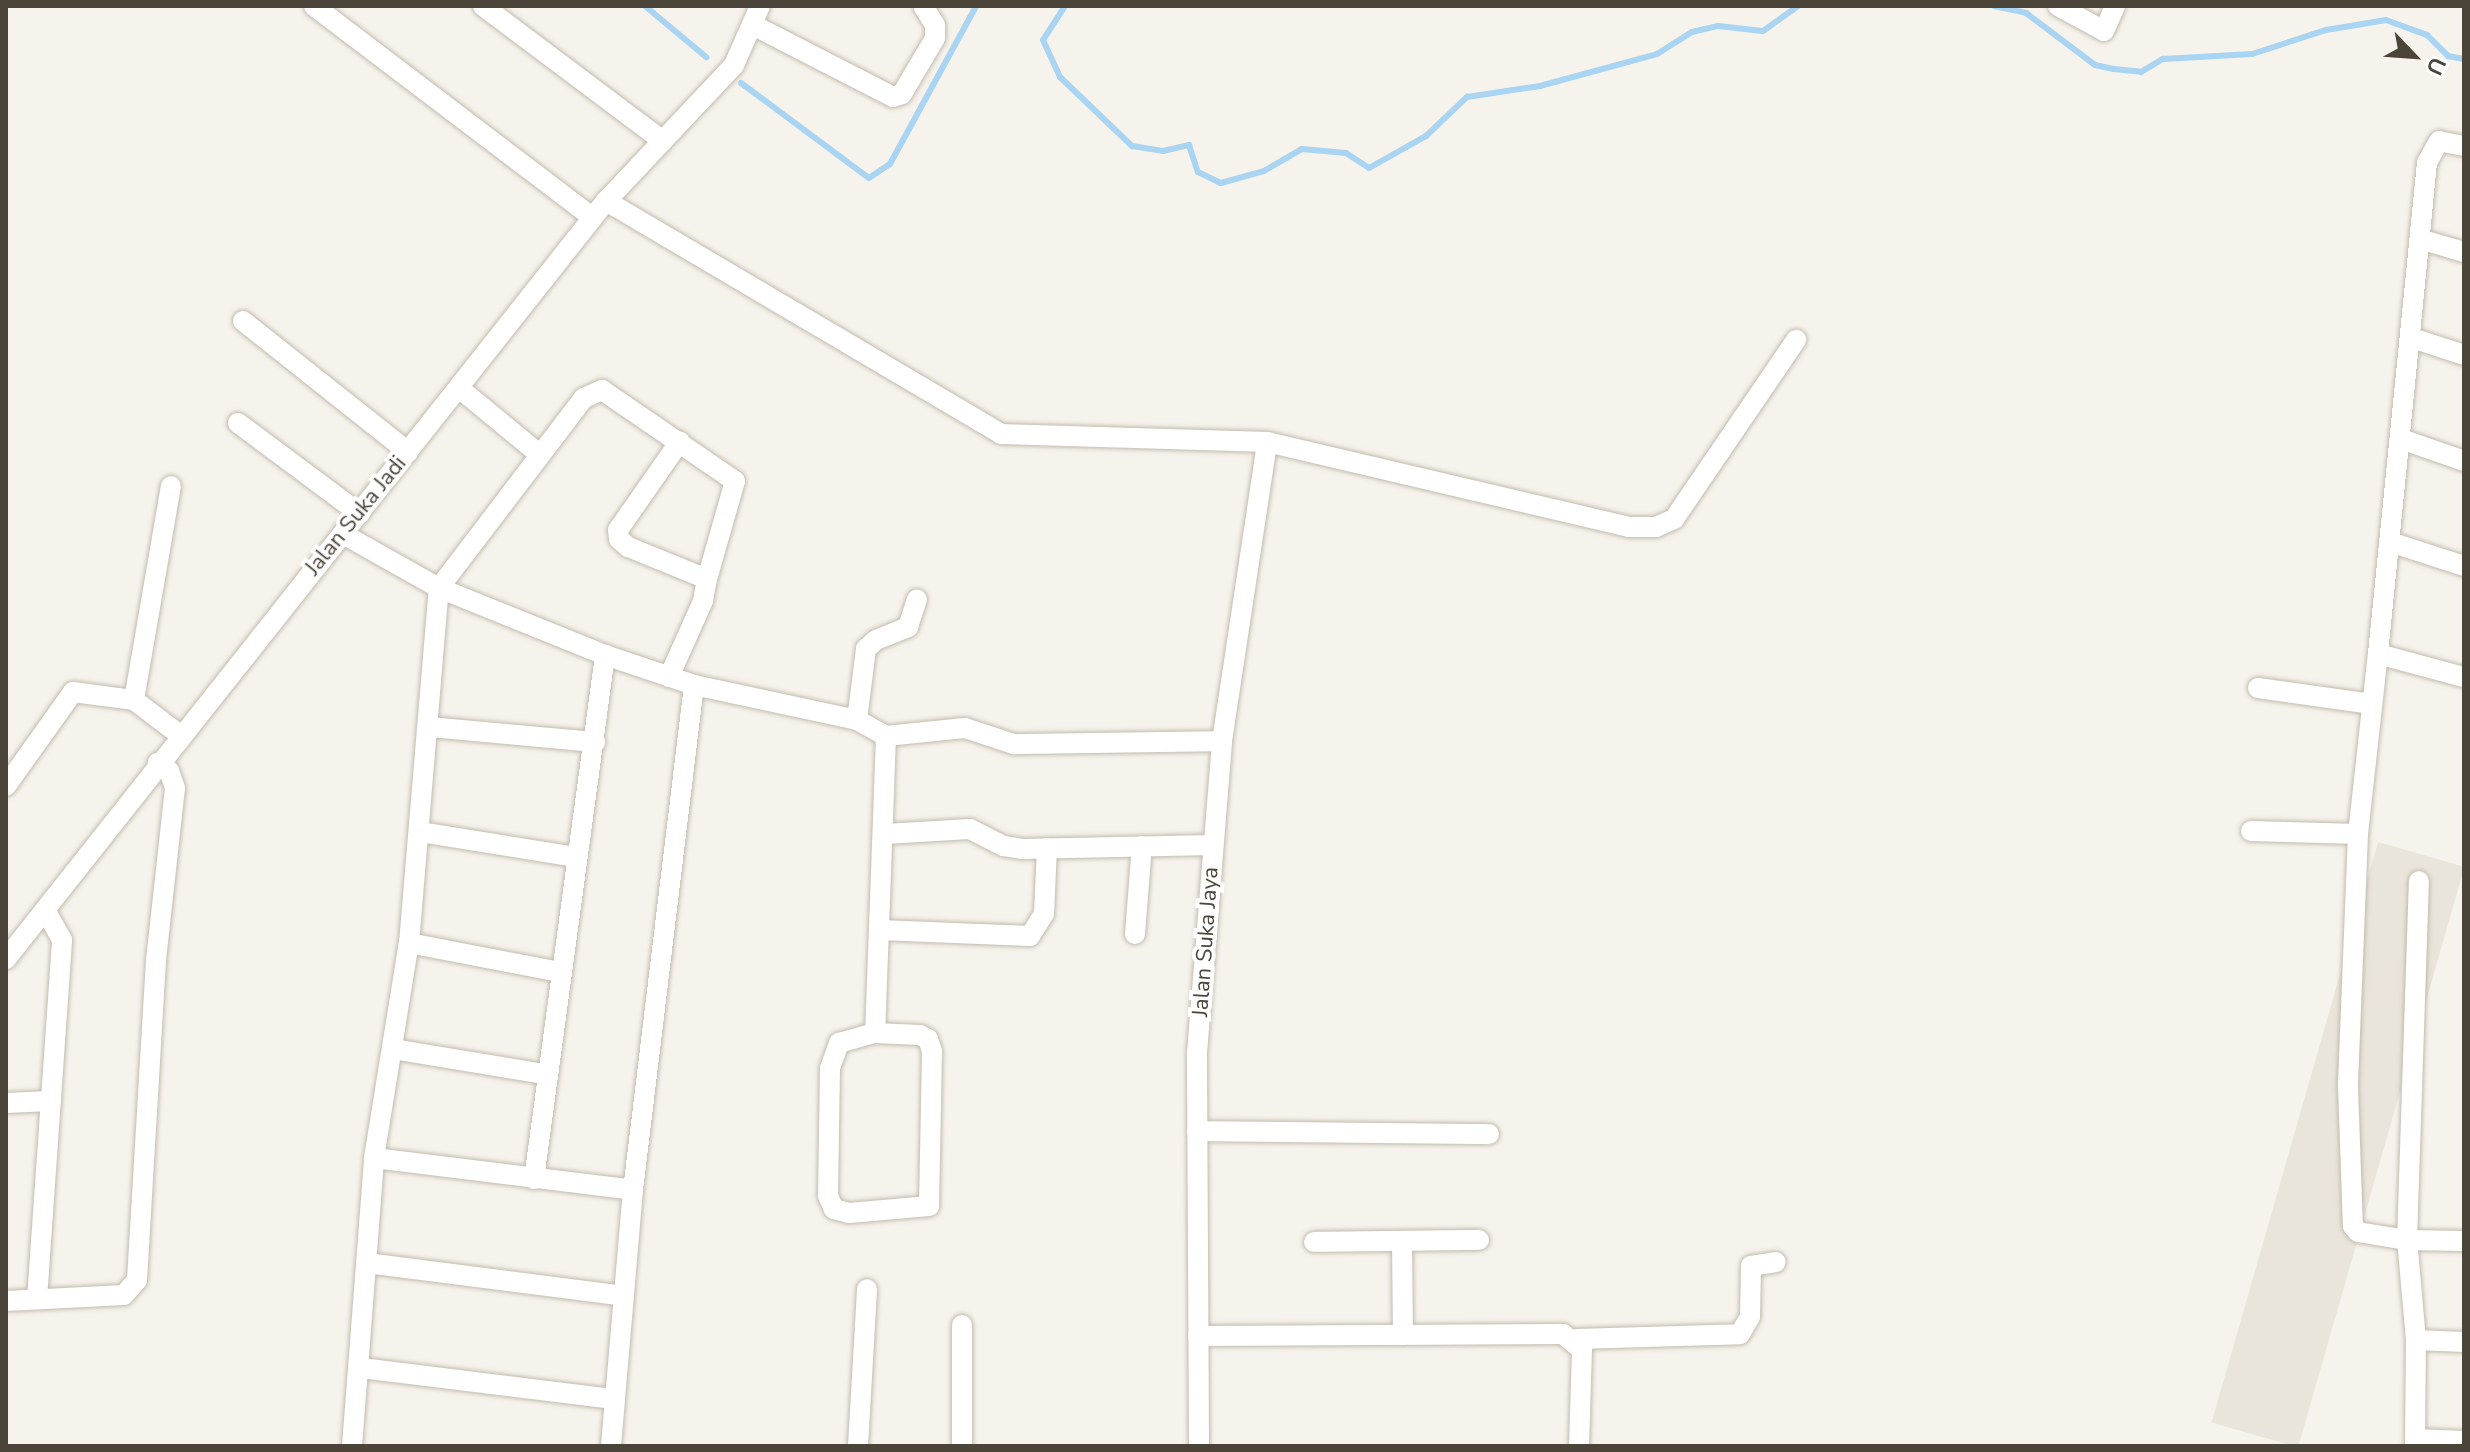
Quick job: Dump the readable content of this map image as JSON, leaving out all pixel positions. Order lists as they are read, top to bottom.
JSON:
{
  "streets": {
    "street": ["Jalan Suka Jadi", "Jalan Suka Jaya"]
  },
  "north": "bottom right"
}
